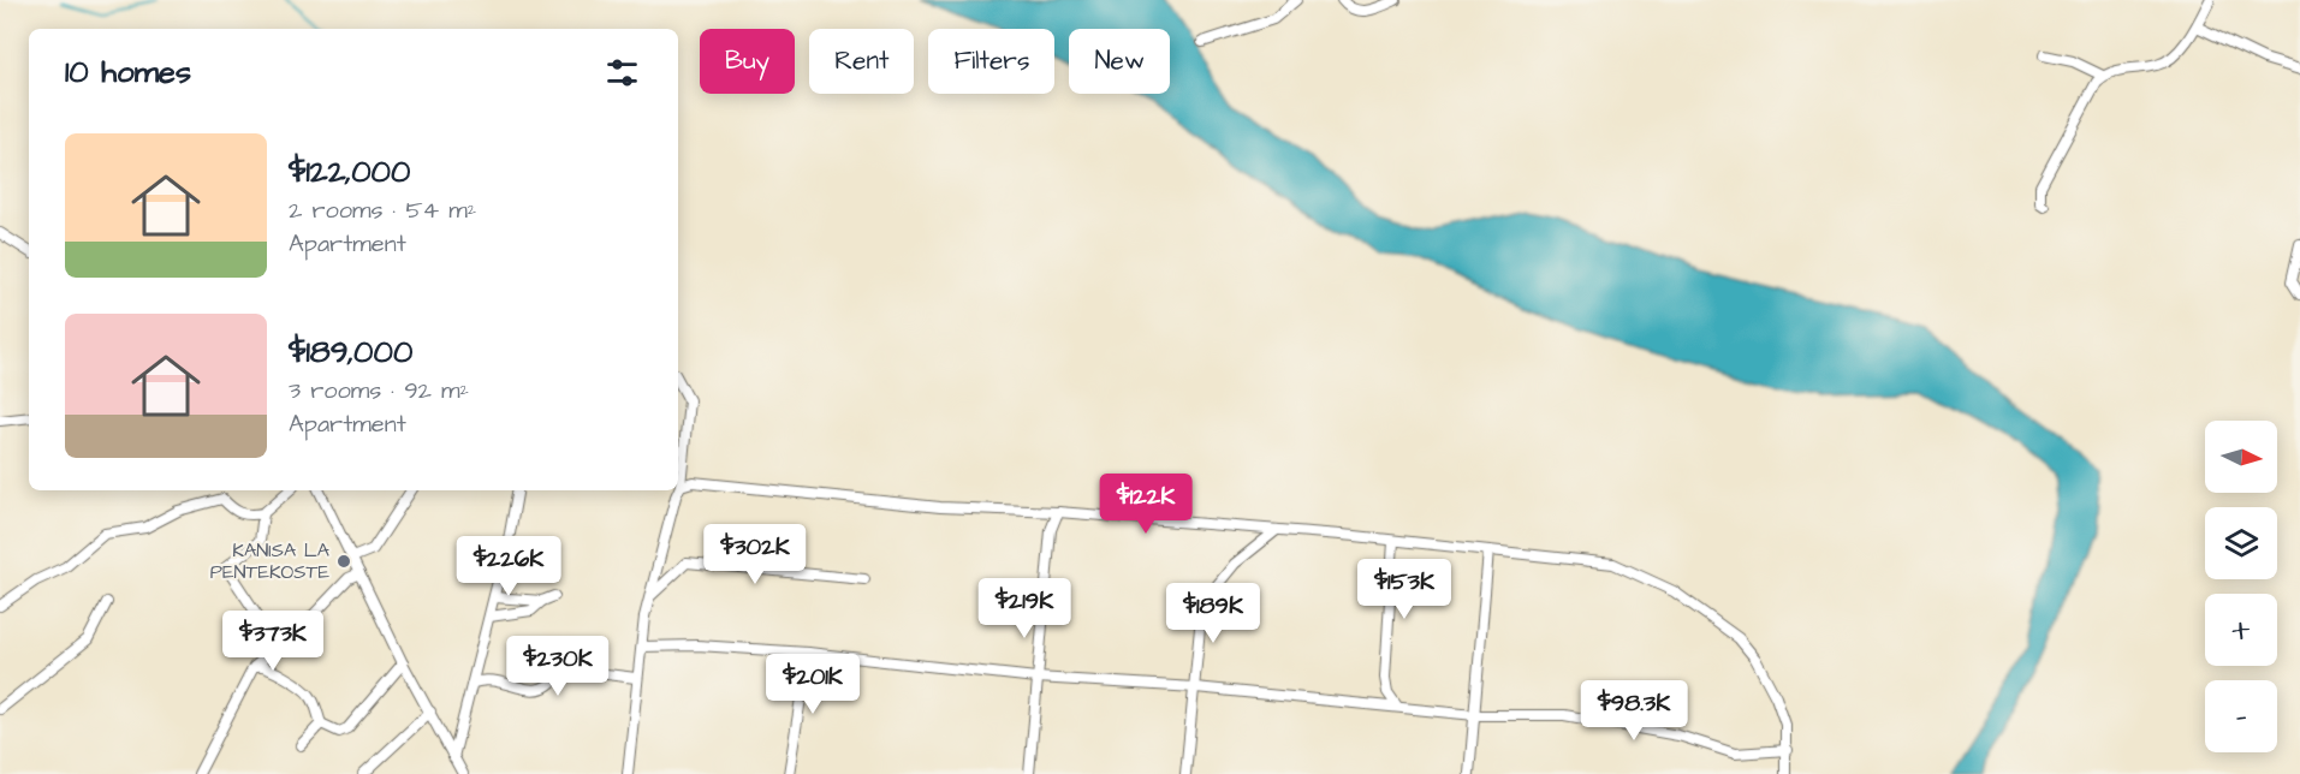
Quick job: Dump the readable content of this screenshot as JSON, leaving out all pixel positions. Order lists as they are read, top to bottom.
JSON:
{
  "places": ["KANISA LA PENTEKOSTE"],
  "north": "right",
  "page": {
    "chip": [
      "Buy",
      "Rent",
      "Filters",
      "New"
    ],
    "heading": "10 homes",
    "list": [
      {
        "name": "$122,000",
        "note": "2 rooms · 54 m² · Apartment"
      },
      {
        "name": "$189,000",
        "note": "3 rooms · 92 m² · Apartment"
      }
    ],
    "map_buttons": ["+", "−"],
    "price": [
      "$122K",
      "$302K",
      "$226K",
      "$153K",
      "$219K",
      "$189K",
      "$373K",
      "$230K",
      "$201K",
      "$98.3K"
    ]
  }
}
